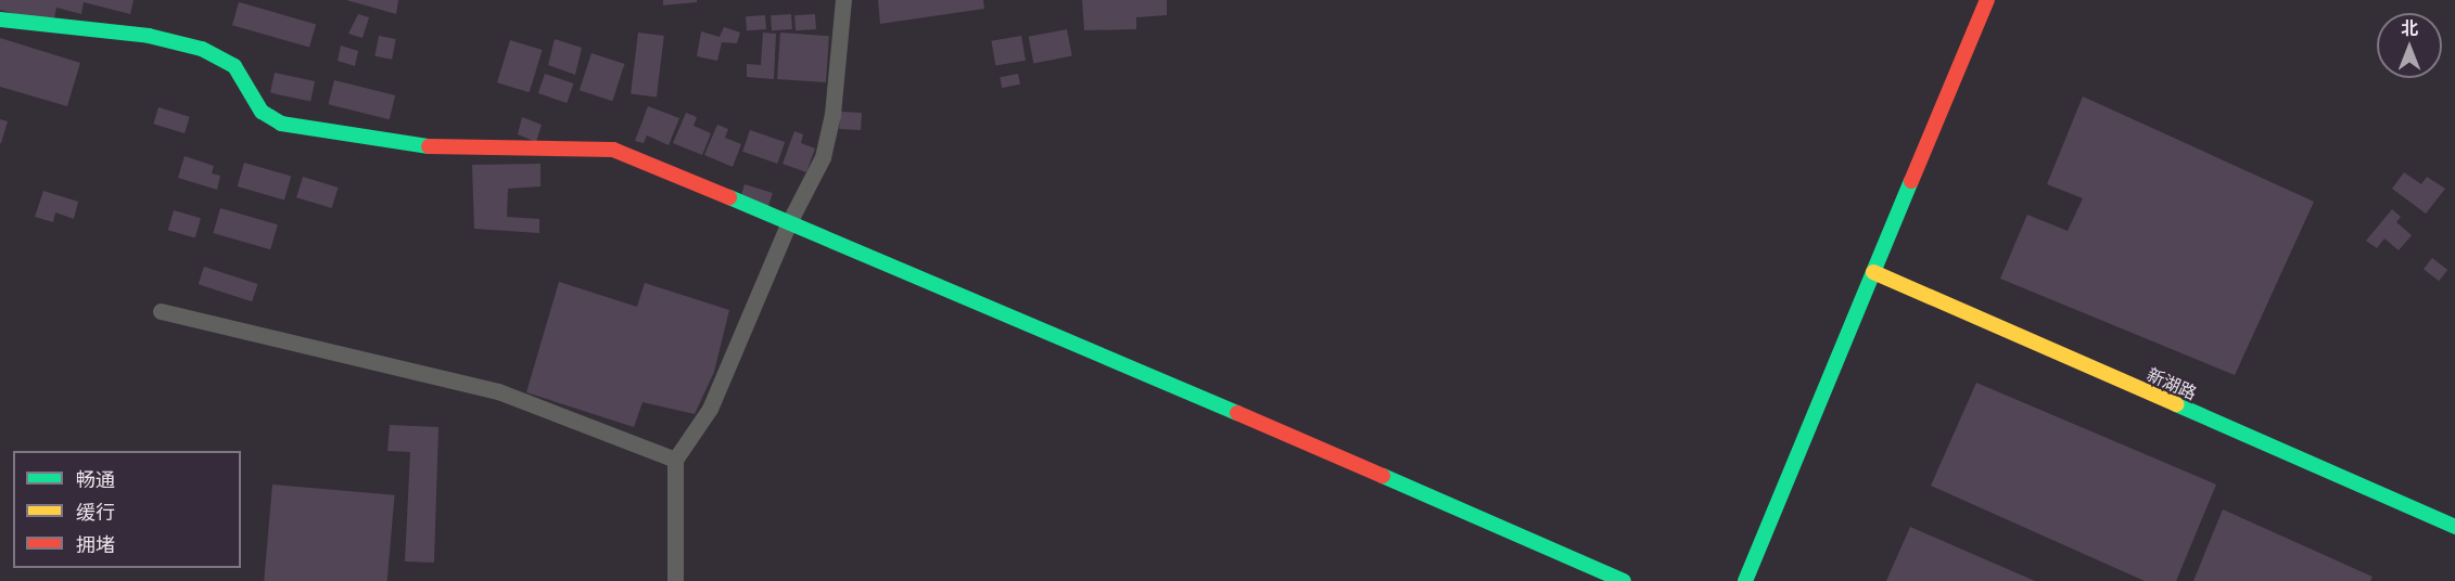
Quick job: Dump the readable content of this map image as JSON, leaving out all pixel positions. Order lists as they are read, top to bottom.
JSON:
{
  "streets": {
    "street": ["新湖路"]
  },
  "legend": ["畅通", "缓行", "拥堵"],
  "north": "top"
}
